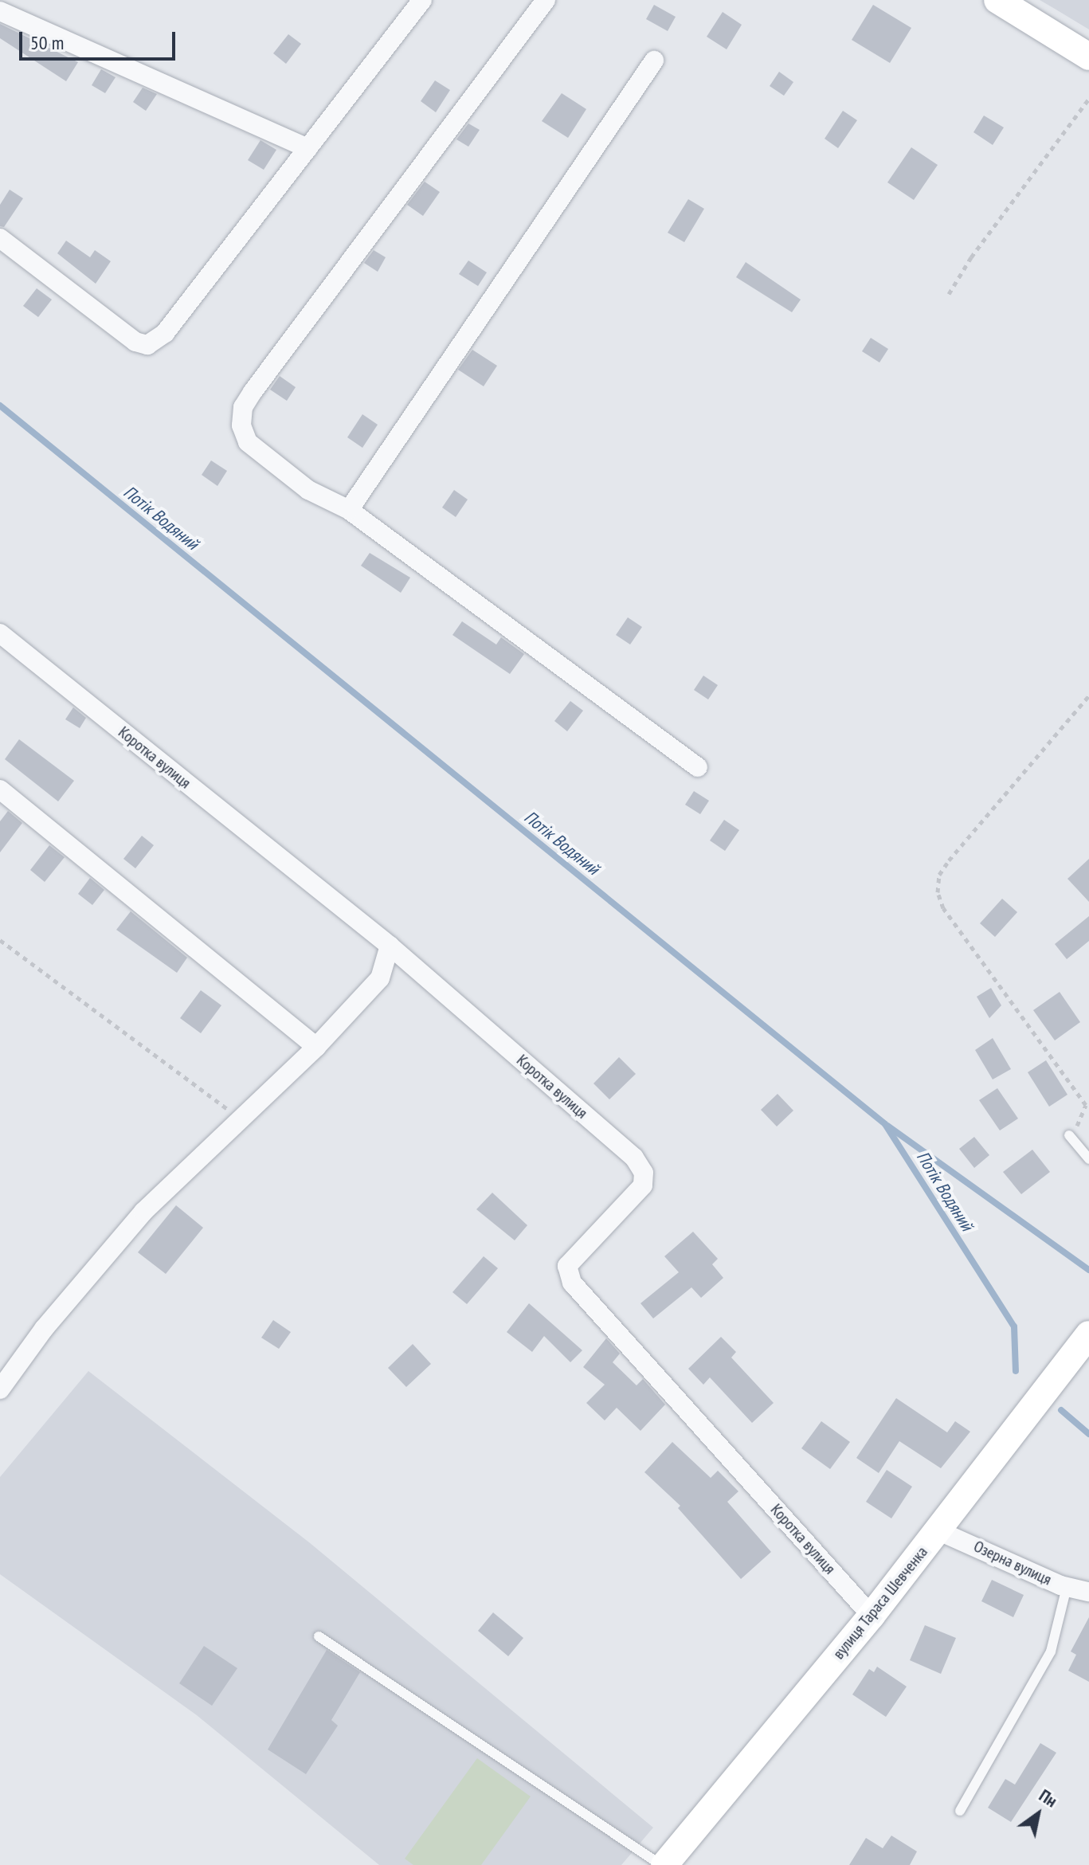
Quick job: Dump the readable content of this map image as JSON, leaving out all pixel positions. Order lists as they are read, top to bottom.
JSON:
{
  "streets": {
    "street": ["Коротка вулиця", "Озерна вулиця", "вулиця Тараса Шевченка"]
  },
  "crossings": [
    ["Коротка вулиця", "вулиця Тараса Шевченка"],
    ["Озерна вулиця", "вулиця Тараса Шевченка"]
  ],
  "water": ["Потік Водяний"],
  "scale_bar": "50 m",
  "north": "top right"
}
